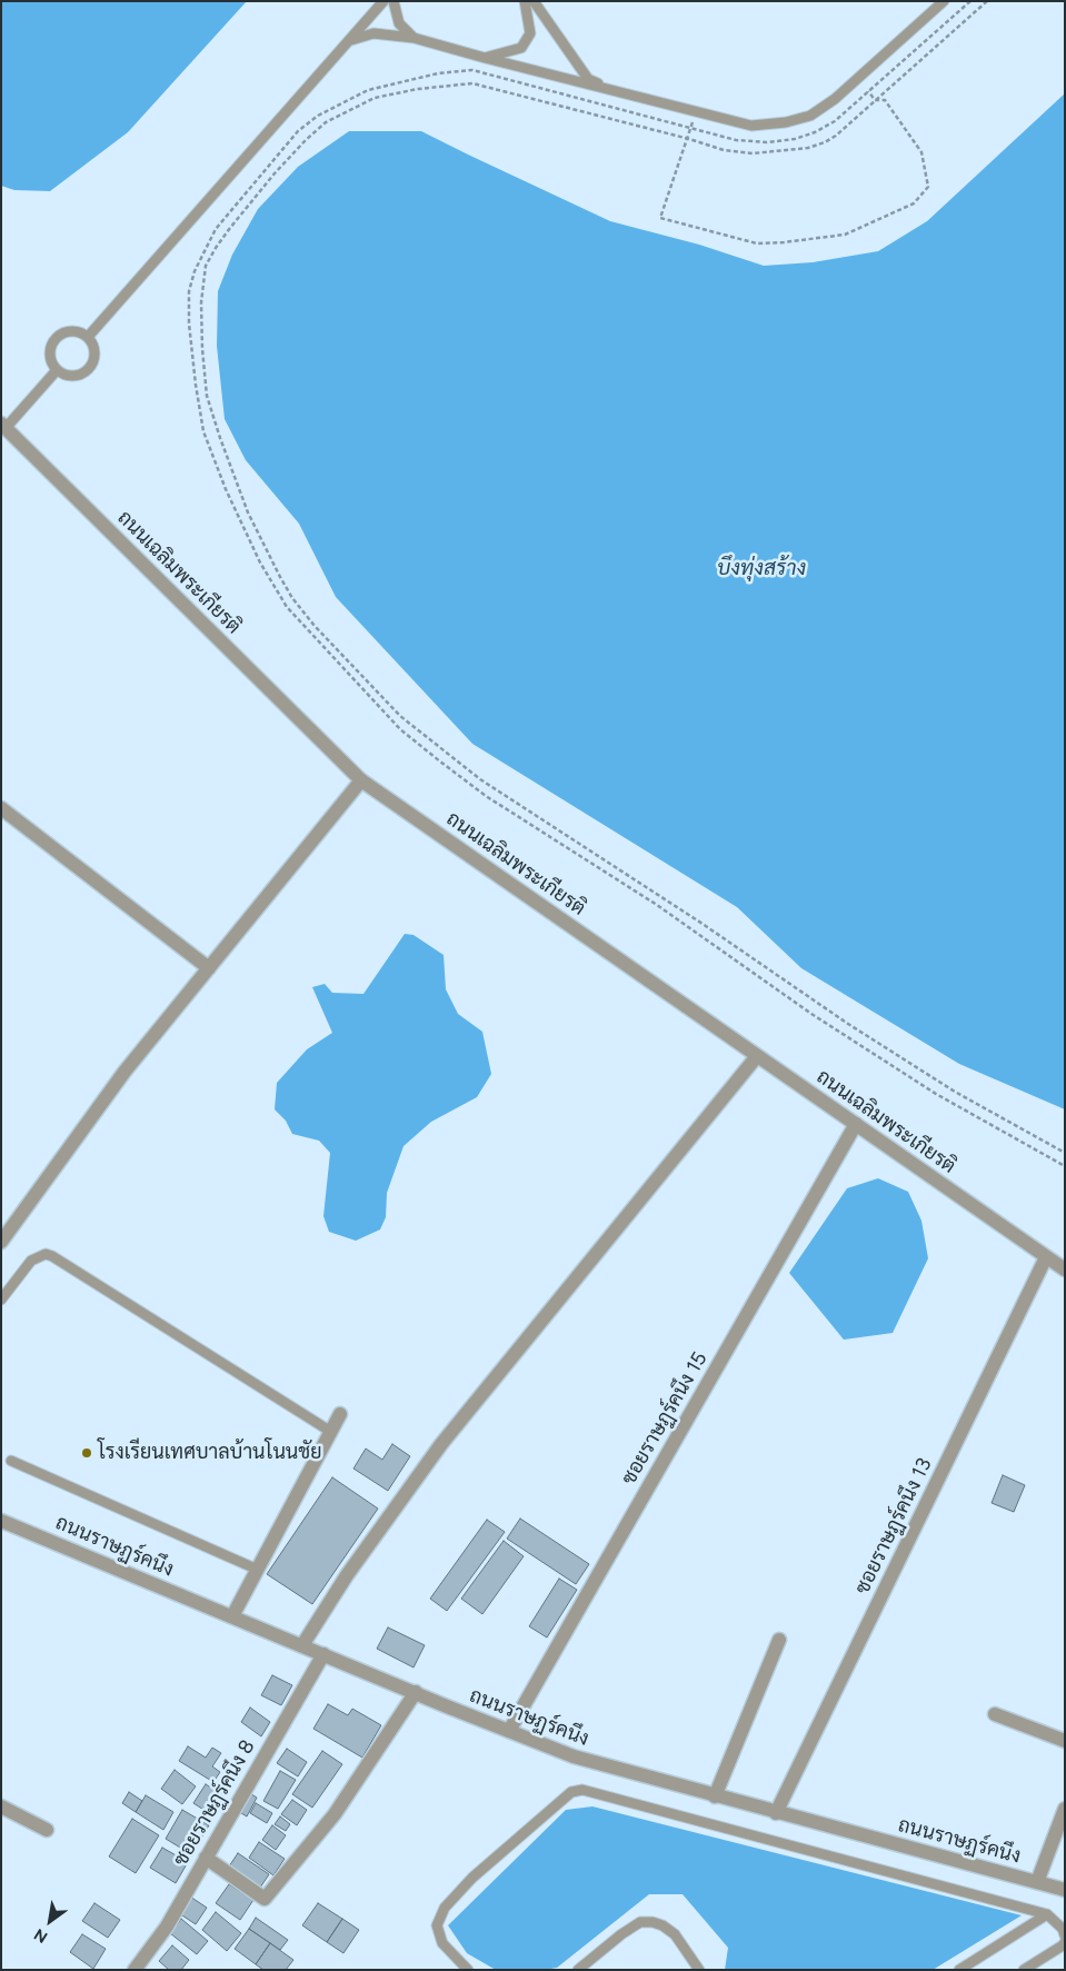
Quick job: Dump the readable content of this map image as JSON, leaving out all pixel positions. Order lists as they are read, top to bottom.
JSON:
{
  "streets": {
    "street": [
      "ถนนเฉลิมพระเกียรติ",
      "ซอยราษฏร์คนึง 15",
      "ซอยราษฏร์คนึง 13",
      "ถนนราษฏร์คนึง",
      "ซอยราษฏร์คนึง 8"
    ]
  },
  "crossings": [
    ["ถนนเฉลิมพระเกียรติ", "ซอยราษฏร์คนึง 15"],
    ["ถนนเฉลิมพระเกียรติ", "ซอยราษฏร์คนึง 13"],
    ["ซอยราษฏร์คนึง 15", "ถนนราษฏร์คนึง"],
    ["ซอยราษฏร์คนึง 13", "ถนนราษฏร์คนึง"],
    ["ถนนราษฏร์คนึง", "ซอยราษฏร์คนึง 8"]
  ],
  "water": ["บึงทุ่งสร้าง"],
  "places": ["โรงเรียนเทศบาลบ้านโนนชัย"],
  "north": "bottom left"
}
